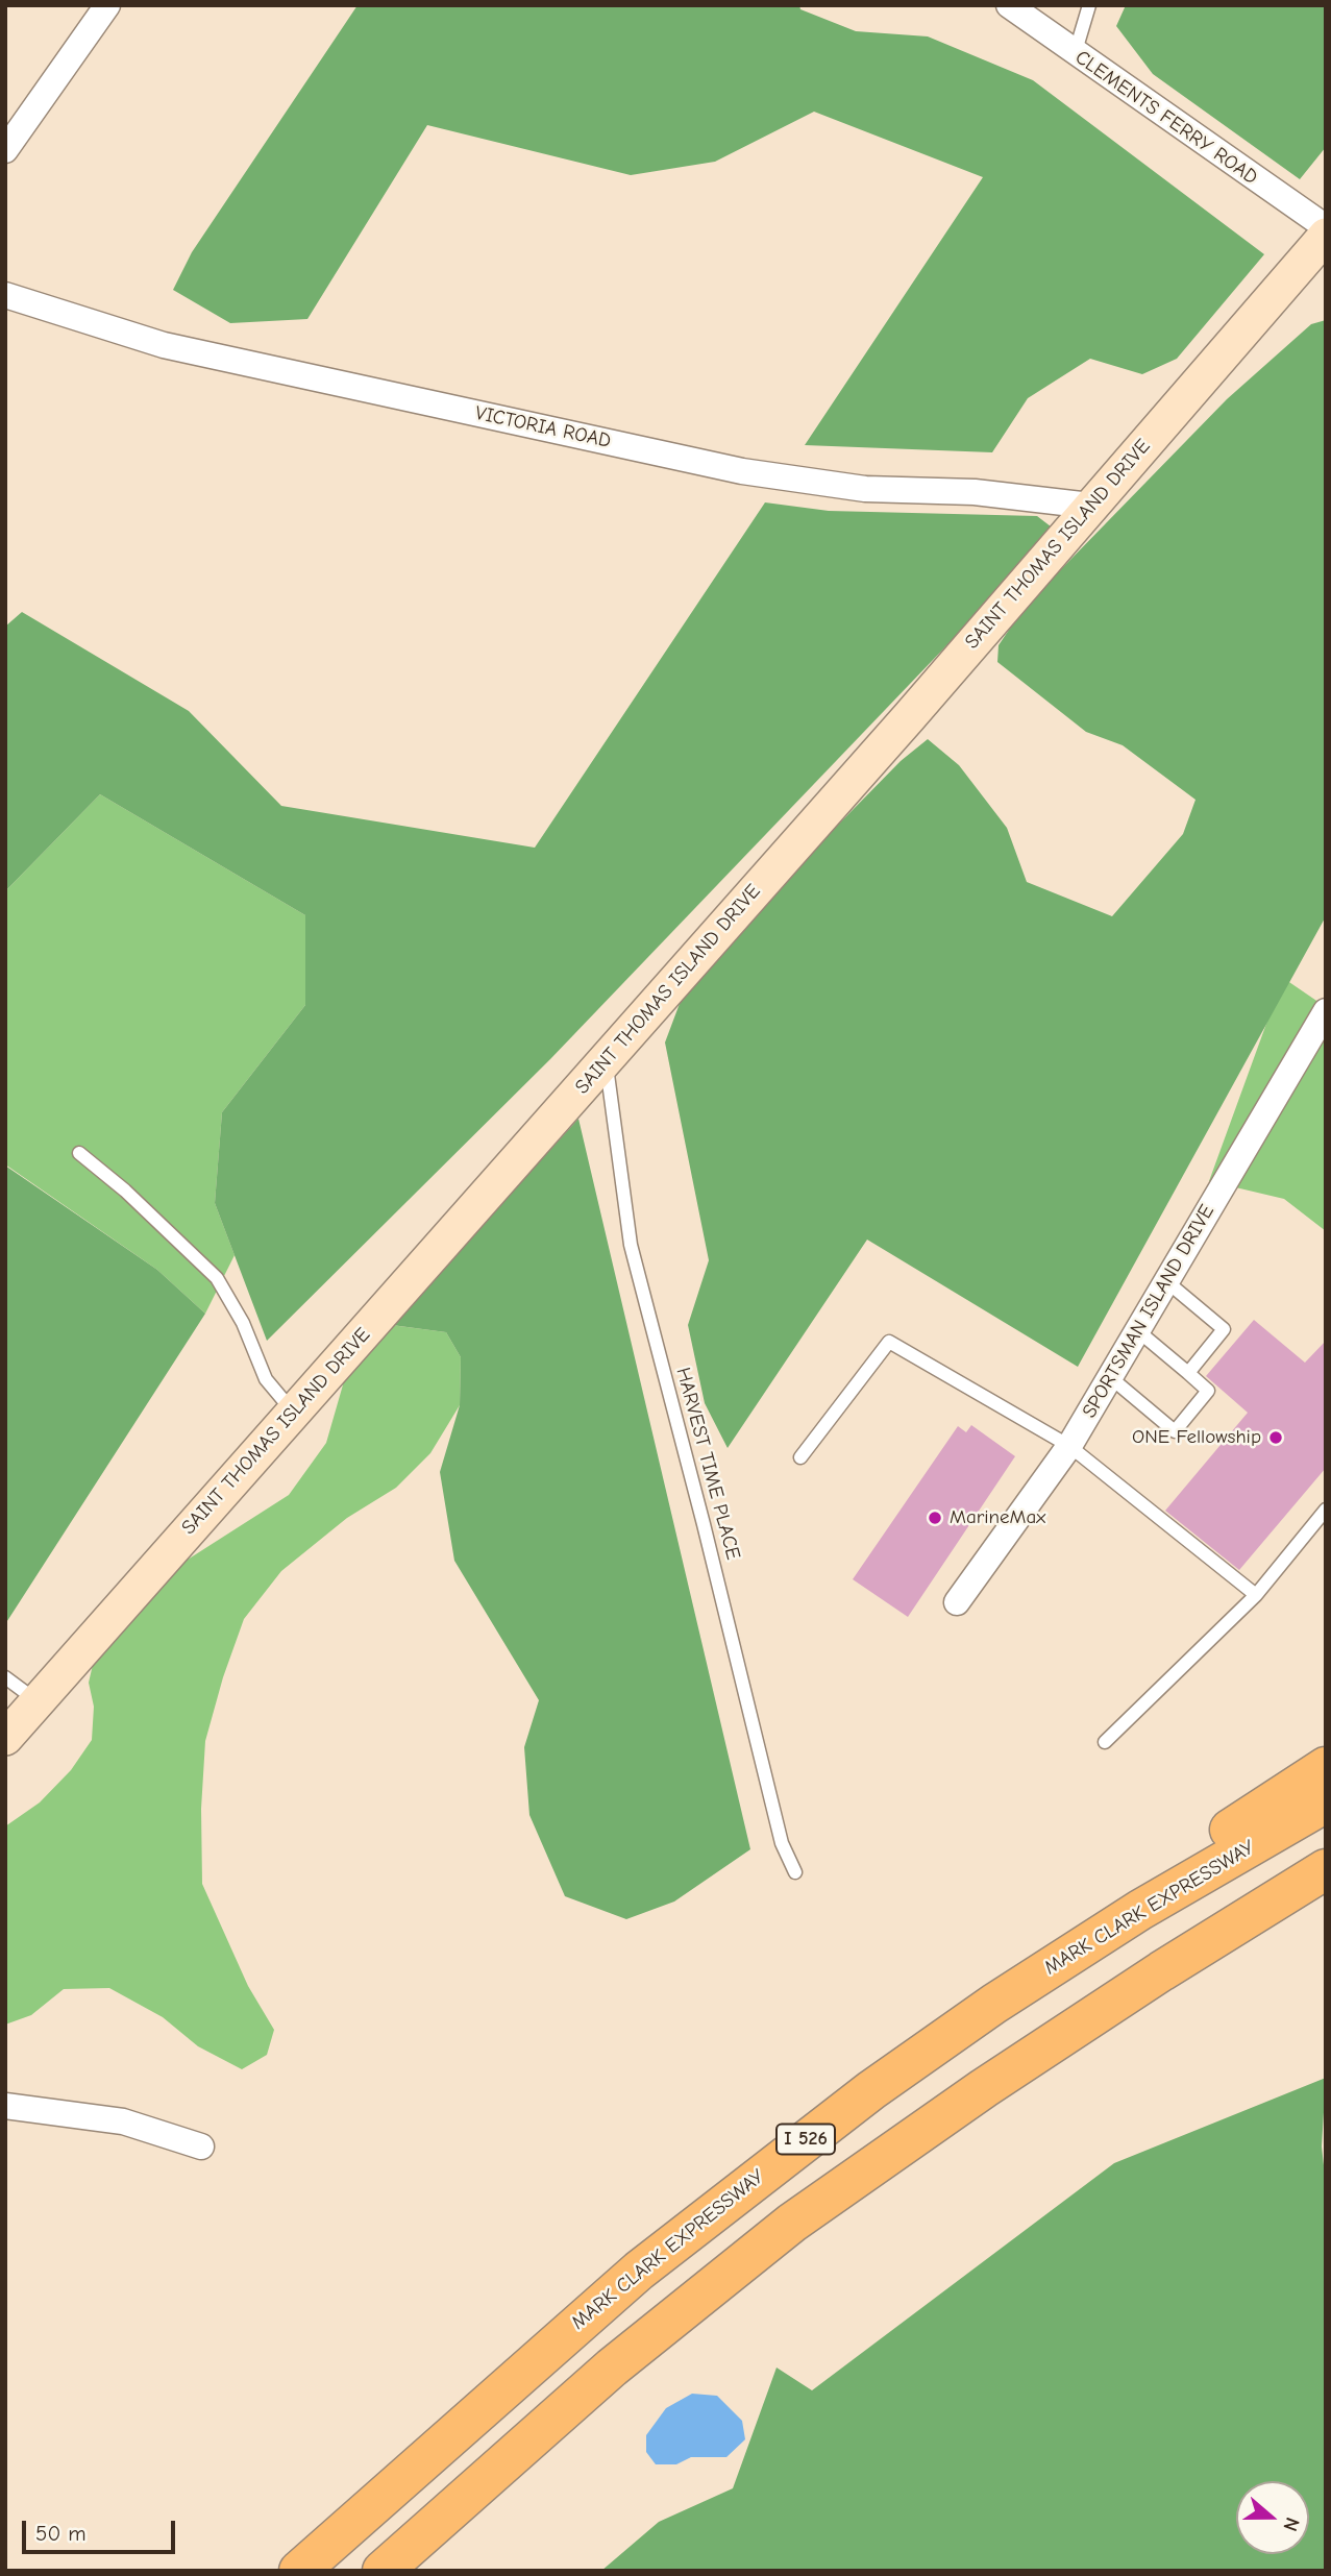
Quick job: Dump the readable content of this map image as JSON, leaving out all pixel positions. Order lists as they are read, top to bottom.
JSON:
{
  "streets": {
    "highway": ["MARK CLARK EXPRESSWAY", "I 526"],
    "main road": ["SAINT THOMAS ISLAND DRIVE"],
    "street": ["CLEMENTS FERRY ROAD", "VICTORIA ROAD", "SPORTSMAN ISLAND DRIVE"],
    "lane": ["HARVEST TIME PLACE"]
  },
  "crossings": [
    ["VICTORIA ROAD", "SAINT THOMAS ISLAND DRIVE"],
    ["SAINT THOMAS ISLAND DRIVE", "HARVEST TIME PLACE"]
  ],
  "places": ["ONE Fellowship", "MarineMax"],
  "scale_bar": "50 m",
  "north": "right"
}
